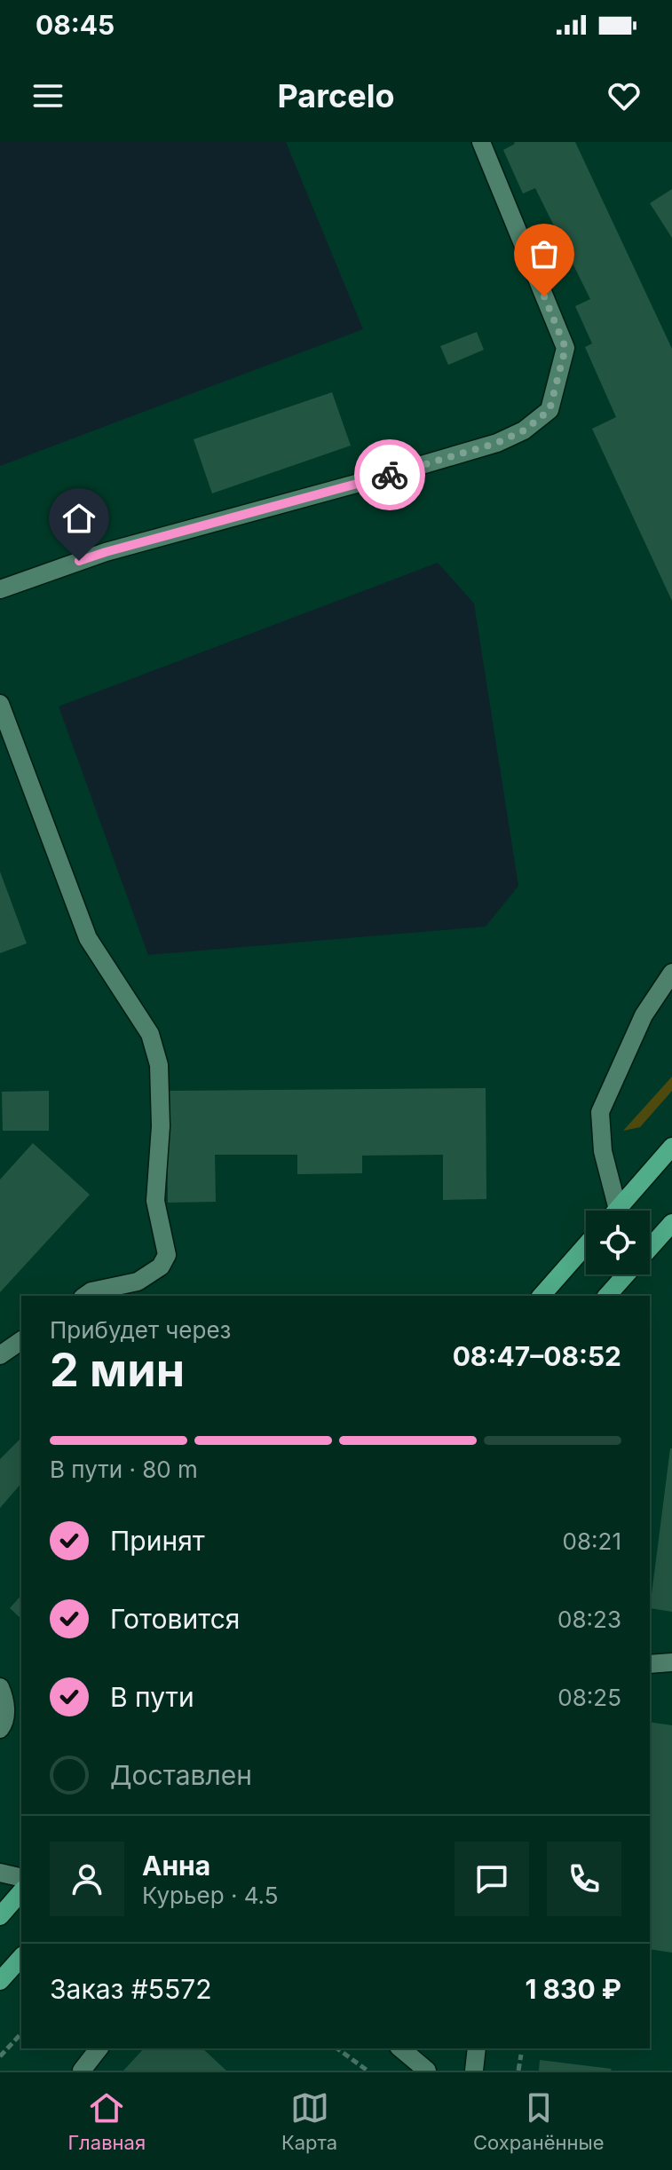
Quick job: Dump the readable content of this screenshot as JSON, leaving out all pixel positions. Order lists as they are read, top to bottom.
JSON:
{
  "page": {
    "status": "08:45",
    "header": "Parcelo",
    "heading": ["2 мин", "Прибудет через", "08:47–08:52"],
    "panel": [
      "Анна",
      "Курьер · 4.5",
      "Заказ #5572",
      "1 830 ₽"
    ],
    "bar": "В пути · 80 m",
    "list": [
      ["Принят", "08:21"],
      ["Готовится", "08:23"],
      ["В пути", "08:25"],
      "Доставлен"
    ],
    "tabs": ["Главная", "Карта", "Сохранённые"]
  }
}
